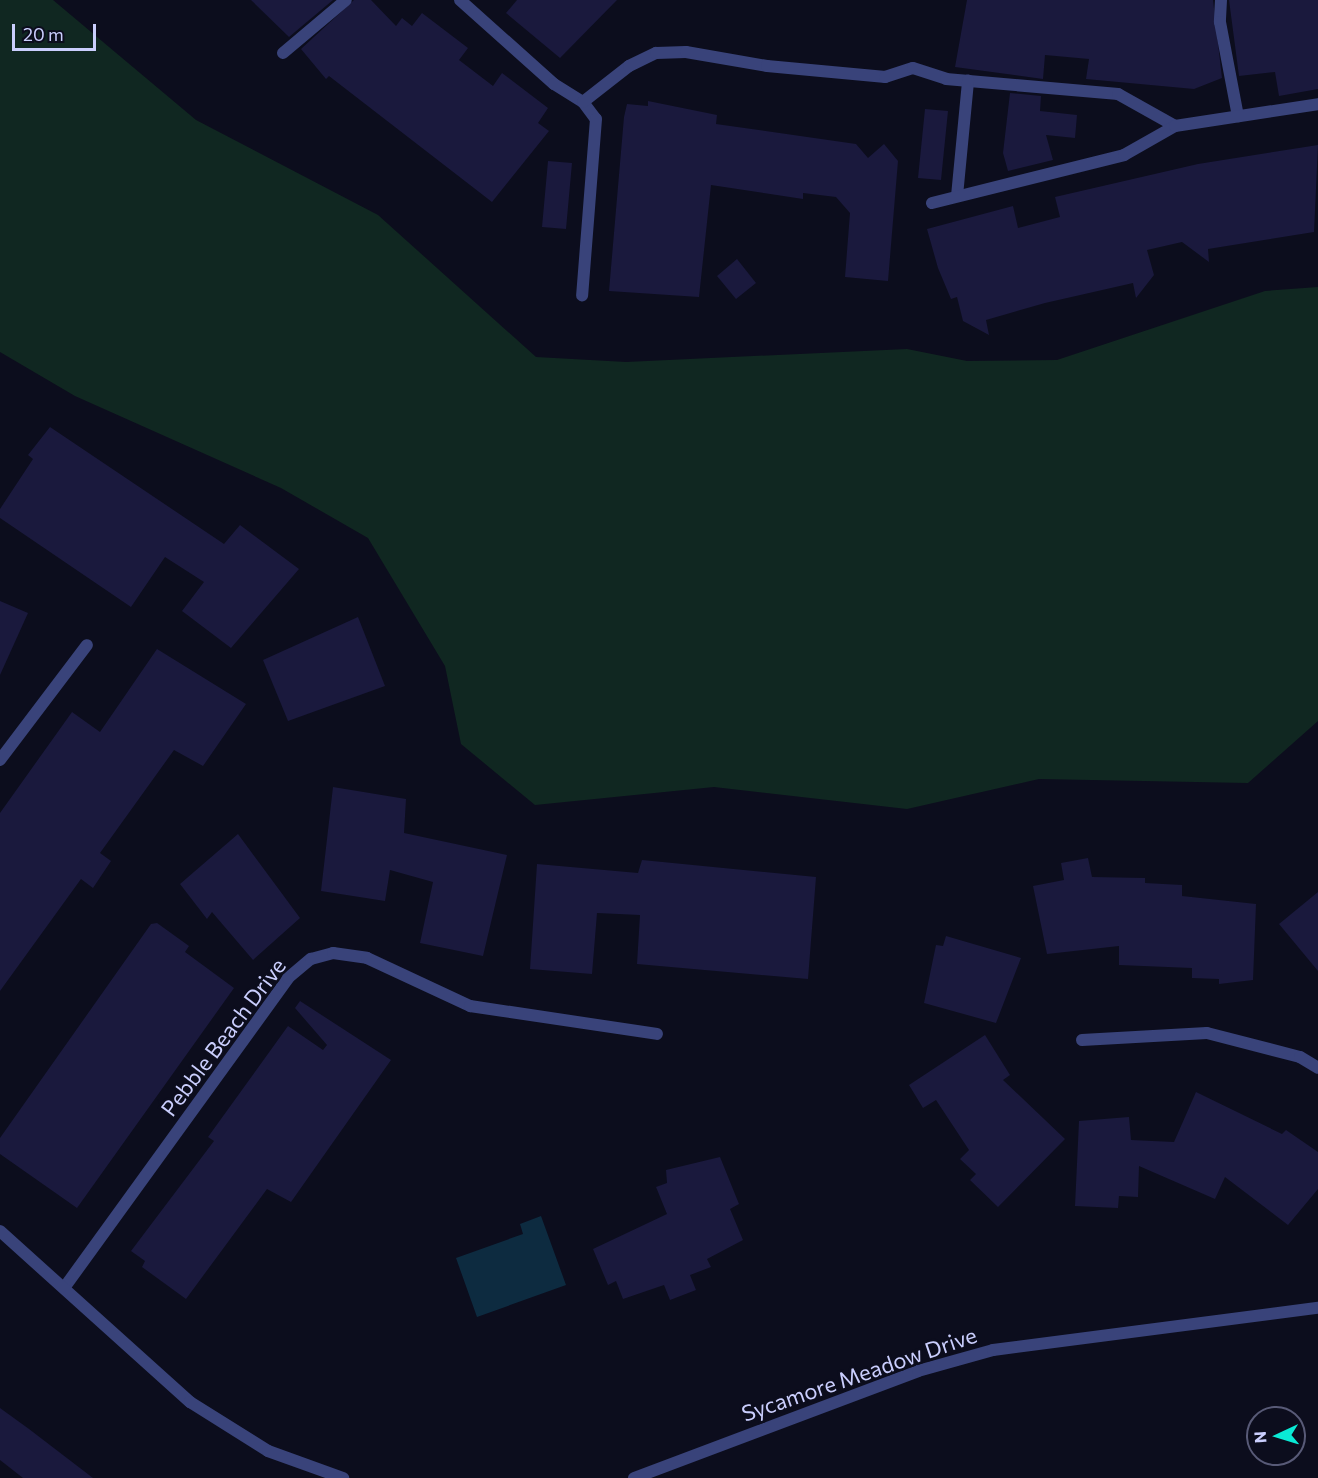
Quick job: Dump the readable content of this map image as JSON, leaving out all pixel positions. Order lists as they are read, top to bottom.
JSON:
{
  "streets": {
    "street": ["Pebble Beach Drive", "Sycamore Meadow Drive"]
  },
  "scale_bar": "20 m",
  "north": "left"
}
